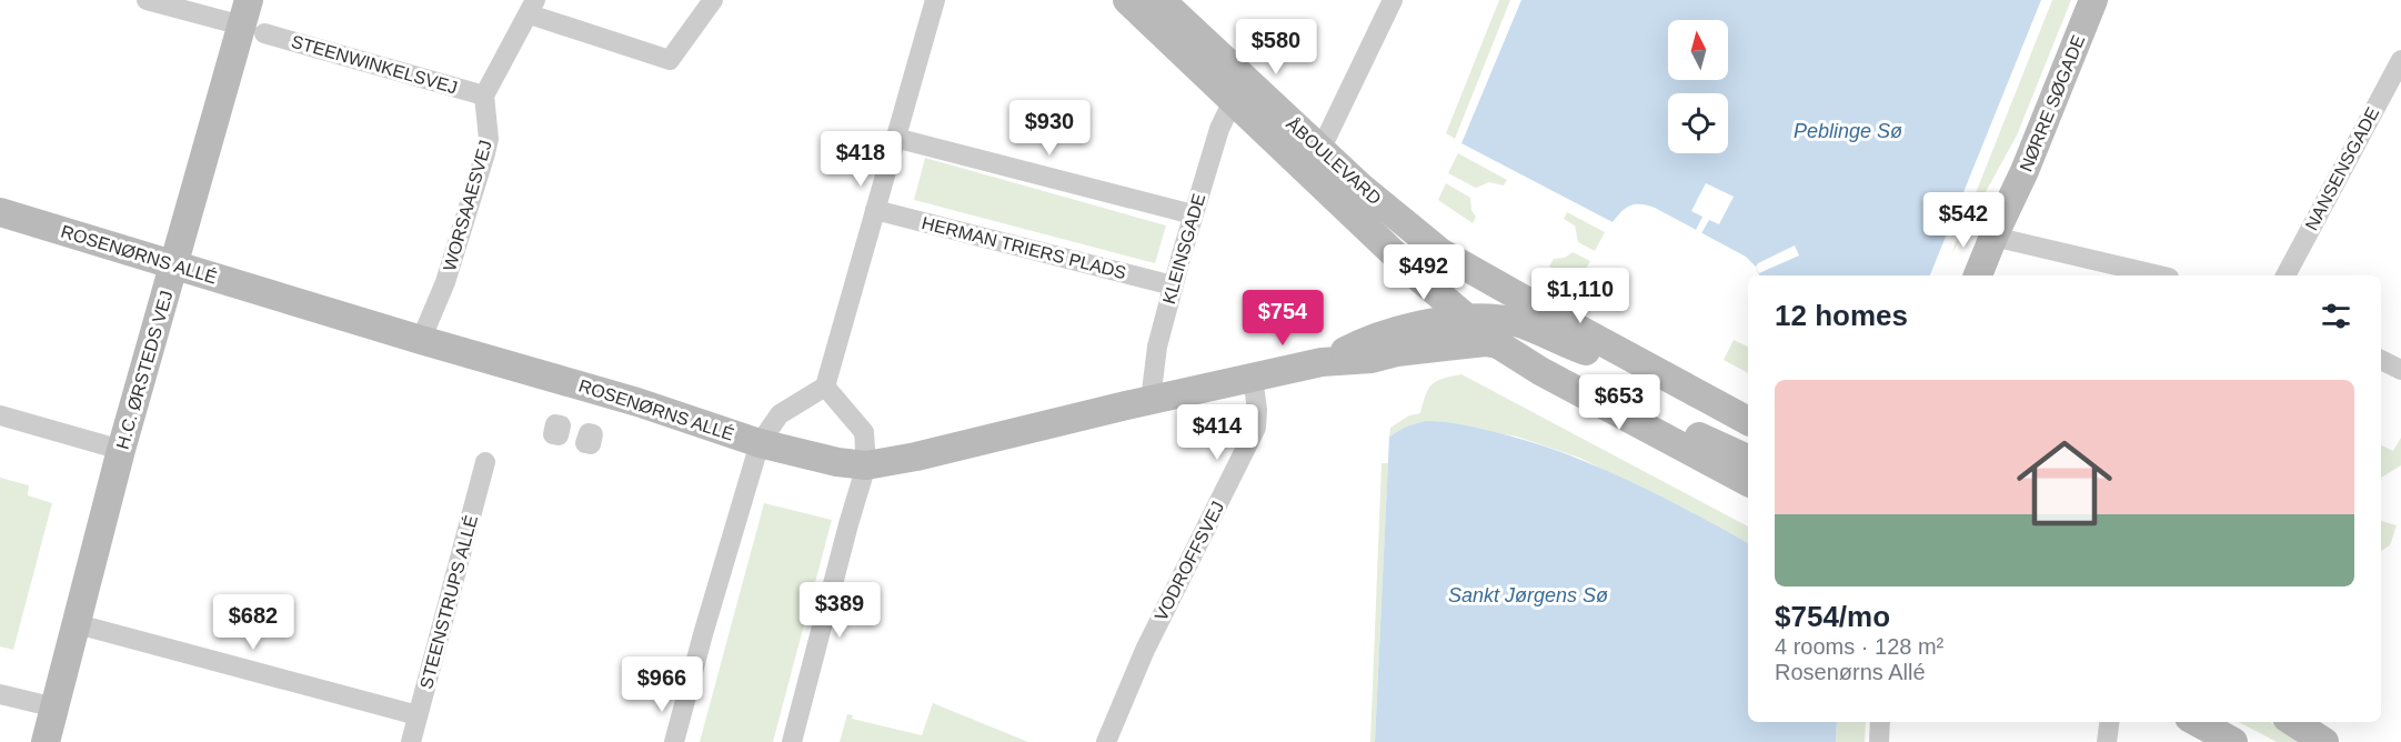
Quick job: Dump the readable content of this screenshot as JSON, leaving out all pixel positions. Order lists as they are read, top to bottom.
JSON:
{
  "streets": {
    "street": [
      "STEENWINKELSVEJ",
      "NØRRE SØGADE",
      "ÅBOULEVARD",
      "NANSENSGADE",
      "WORSAAESVEJ",
      "HERMAN TRIERS PLADS",
      "KLEINSGADE",
      "ROSENØRNS ALLÉ",
      "H.C. ØRSTEDS VEJ",
      "VODROFFSVEJ",
      "STEENSTRUPS ALLÉ"
    ]
  },
  "crossings": [
    ["STEENWINKELSVEJ", "WORSAAESVEJ"],
    ["STEENWINKELSVEJ", "H.C. ØRSTEDS VEJ"],
    ["ÅBOULEVARD", "KLEINSGADE"],
    ["ÅBOULEVARD", "ROSENØRNS ALLÉ"],
    ["WORSAAESVEJ", "ROSENØRNS ALLÉ"],
    ["HERMAN TRIERS PLADS", "KLEINSGADE"],
    ["KLEINSGADE", "ROSENØRNS ALLÉ"],
    ["ROSENØRNS ALLÉ", "H.C. ØRSTEDS VEJ"],
    ["ROSENØRNS ALLÉ", "VODROFFSVEJ"]
  ],
  "water": ["Peblinge Sø", "Sankt Jørgens Sø"],
  "north": "top",
  "page": {
    "price": [
      "$580",
      "$930",
      "$418",
      "$542",
      "$492",
      "$1,110",
      "$754",
      "$653",
      "$414",
      "$389",
      "$682",
      "$966"
    ],
    "heading": "12 homes",
    "list": [
      {
        "name": "$754/mo",
        "note": "4 rooms · 128 m² · Rosenørns Allé"
      }
    ]
  }
}
